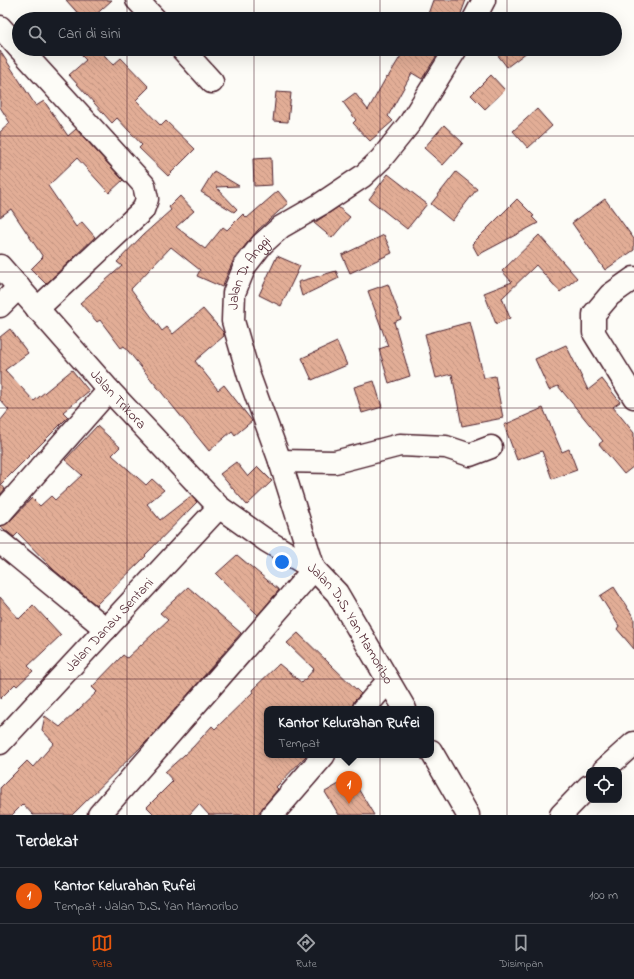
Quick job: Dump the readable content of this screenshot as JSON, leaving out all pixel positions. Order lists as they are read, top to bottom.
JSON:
{
  "streets": {
    "street": [
      "Jalan D. Anggi",
      "Jalan Trikora",
      "Jalan Danau Sentani",
      "Jalan D.S. Yan Mamoribo"
    ]
  },
  "crossings": [
    ["Jalan D. Anggi", "Jalan D.S. Yan Mamoribo"],
    ["Jalan Trikora", "Jalan Danau Sentani"],
    ["Jalan Trikora", "Jalan D.S. Yan Mamoribo"]
  ],
  "page": {
    "search": "Cari di sini",
    "popup": ["Kantor Kelurahan Rufei", "Tempat"],
    "pins": "1",
    "heading": "Terdekat",
    "list": [
      {
        "mark": "1",
        "name": "Kantor Kelurahan Rufei",
        "note": "Tempat · Jalan D.S. Yan Mamoribo",
        "value": "100 m"
      }
    ],
    "nav": ["Peta", "Rute", "Disimpan"]
  }
}
